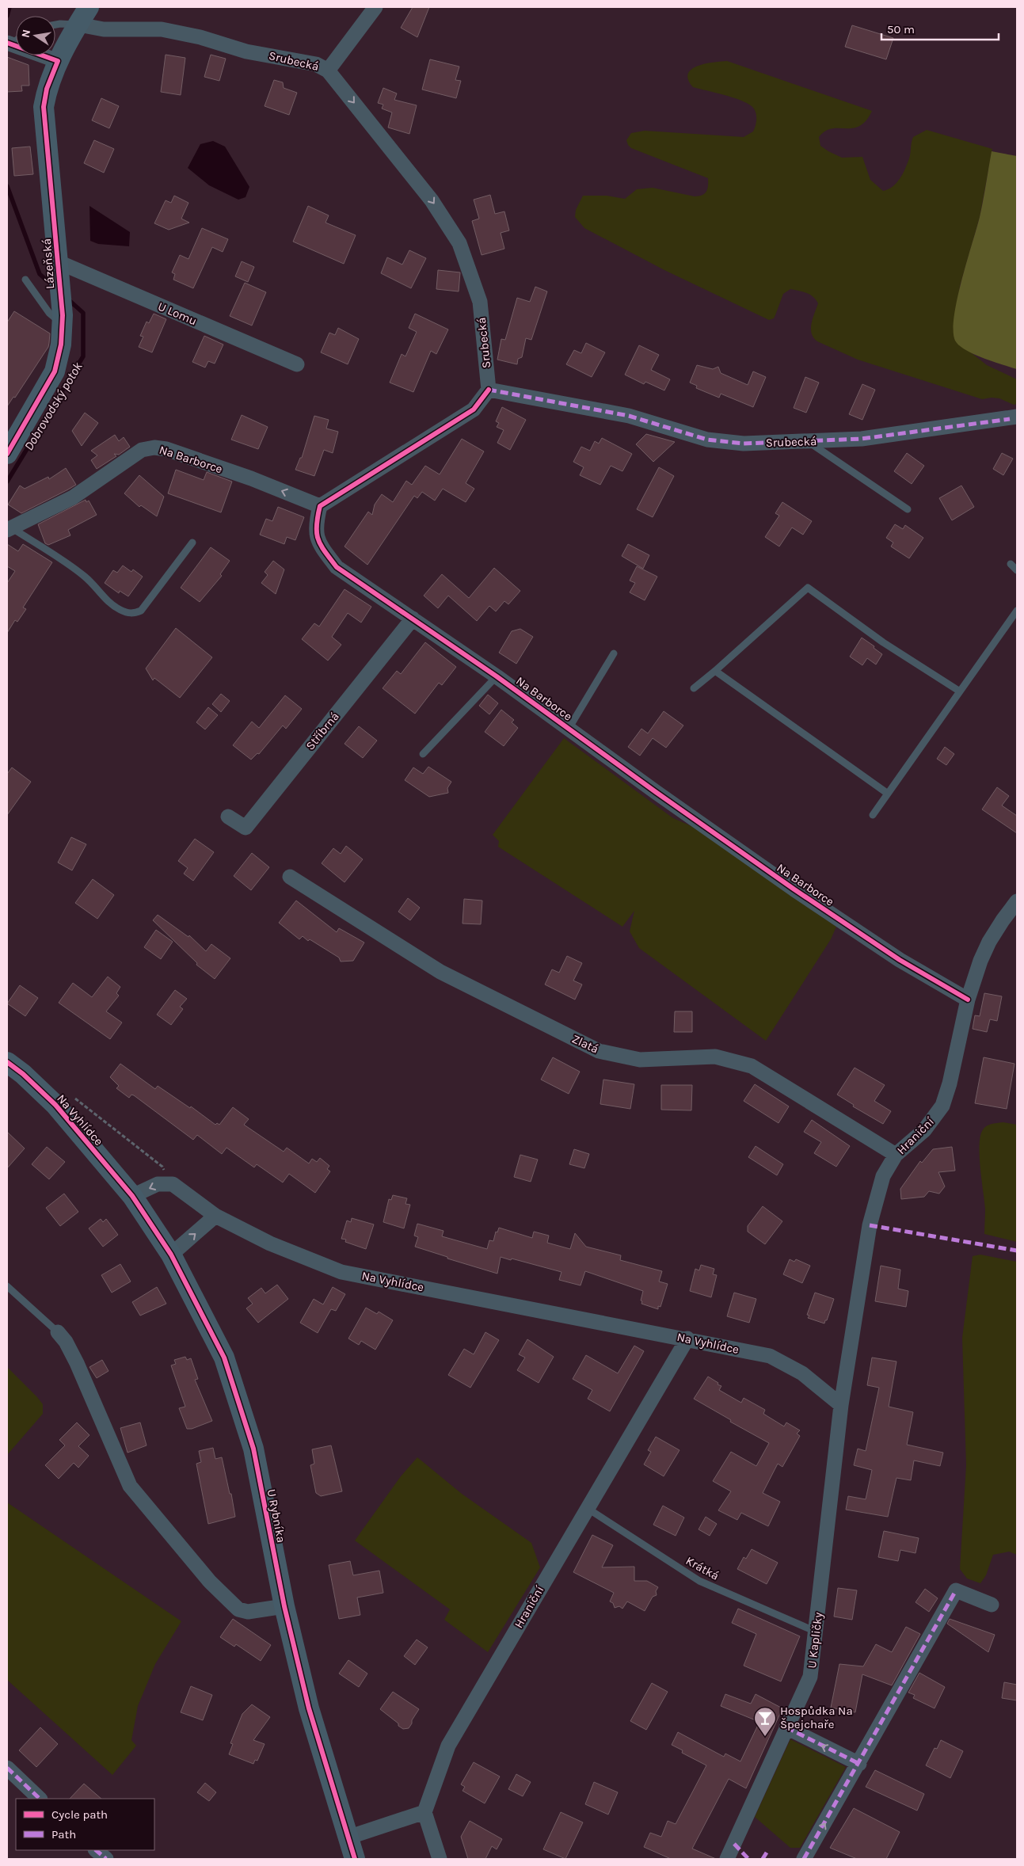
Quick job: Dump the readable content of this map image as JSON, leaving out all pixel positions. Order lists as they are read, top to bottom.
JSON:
{
  "streets": {
    "street": [
      "Srubecká",
      "Lázeňská",
      "U Lomu",
      "Na Barborce",
      "Stříbrná",
      "Zlatá",
      "Na Vyhlídce",
      "Hraniční",
      "U Rybníka",
      "U Kapličky"
    ],
    "lane": ["Krátká"]
  },
  "crossings": [
    ["Srubecká", "Lázeňská"],
    ["Lázeňská", "U Lomu"],
    ["Na Barborce", "Stříbrná"],
    ["Na Barborce", "Hraniční"],
    ["Zlatá", "Hraniční"],
    ["Na Vyhlídce", "Hraniční"],
    ["Na Vyhlídce", "U Rybníka"],
    ["Na Vyhlídce", "U Kapličky"],
    ["Hraniční", "Krátká"],
    ["Hraniční", "U Kapličky"],
    ["Krátká", "U Kapličky"]
  ],
  "water": ["Dobrovodský potok"],
  "places": {
    "bar": ["Hospůdka Na Špejchaře"]
  },
  "legend": ["Cycle path", "Path"],
  "scale_bar": "50 m",
  "north": "left"
}
